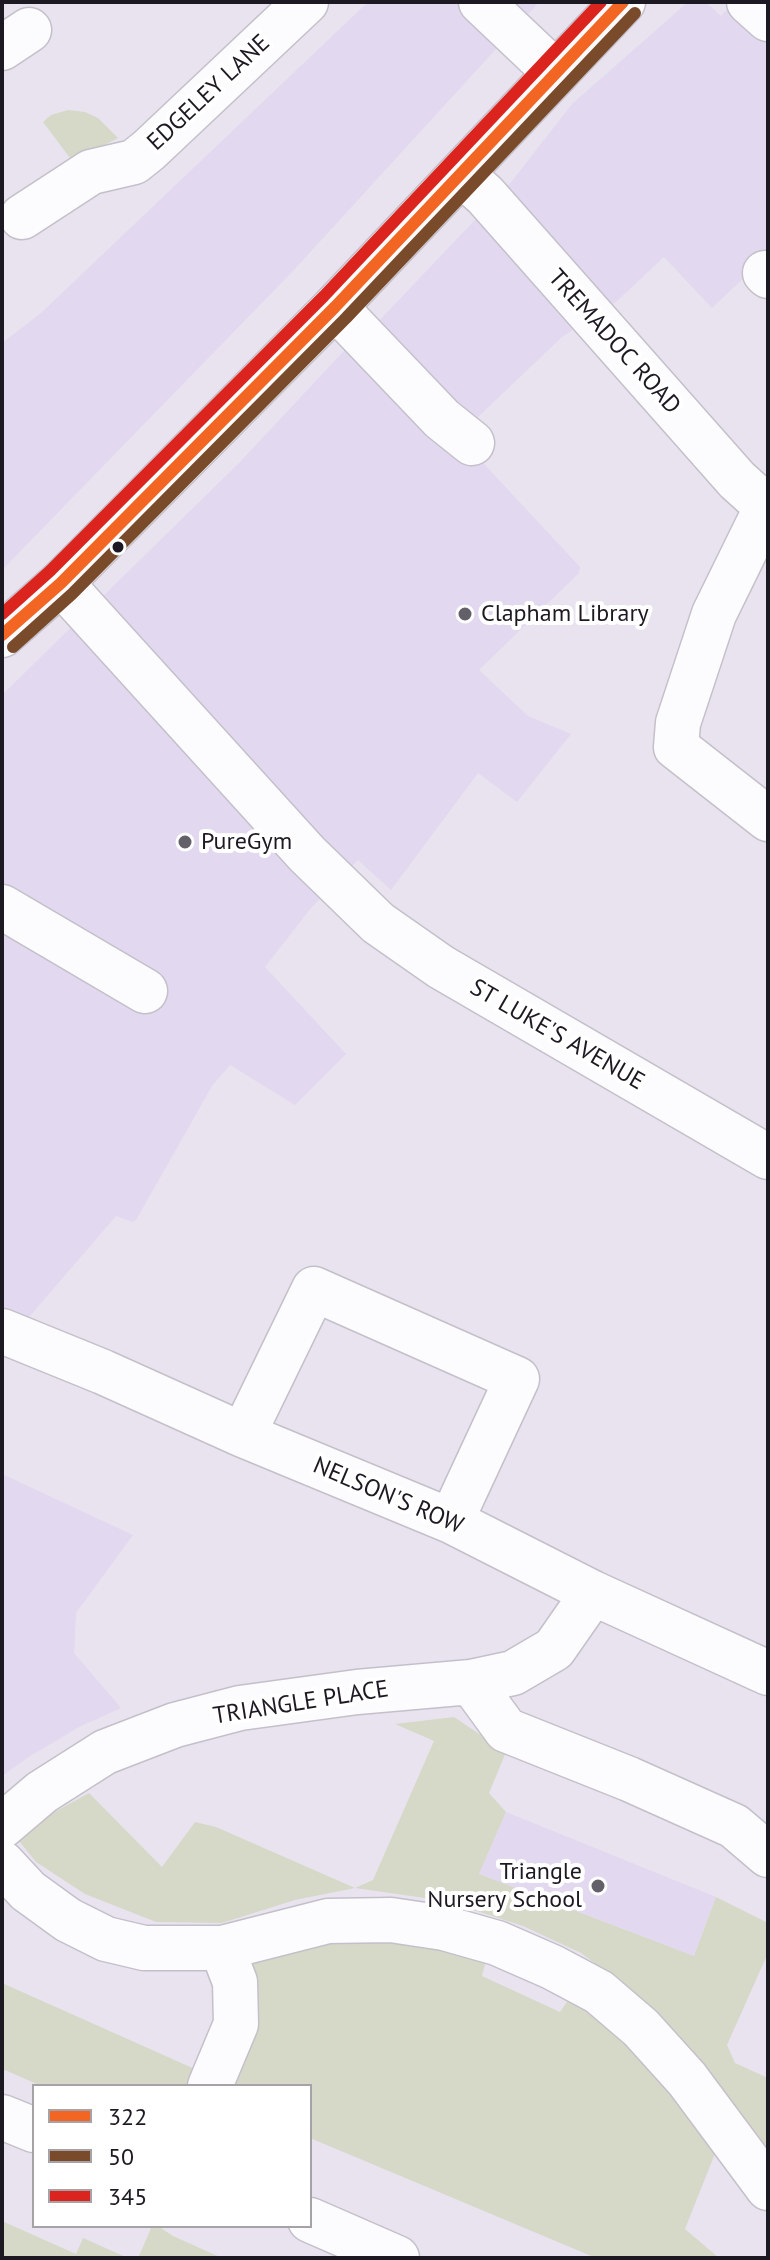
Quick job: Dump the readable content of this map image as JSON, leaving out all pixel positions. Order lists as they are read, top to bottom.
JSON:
{
  "streets": {
    "main road": [
      "EDGELEY LANE",
      "TREMADOC ROAD",
      "ST LUKE'S AVENUE",
      "NELSON'S ROW",
      "TRIANGLE PLACE"
    ]
  },
  "crossings": [
    ["NELSON'S ROW", "TRIANGLE PLACE"]
  ],
  "places": ["Clapham Library", "PureGym", "Triangle Nursery School"],
  "lines": ["transit line 322", "transit line 345", "transit line 50"],
  "legend": ["322", "50", "345"]
}
